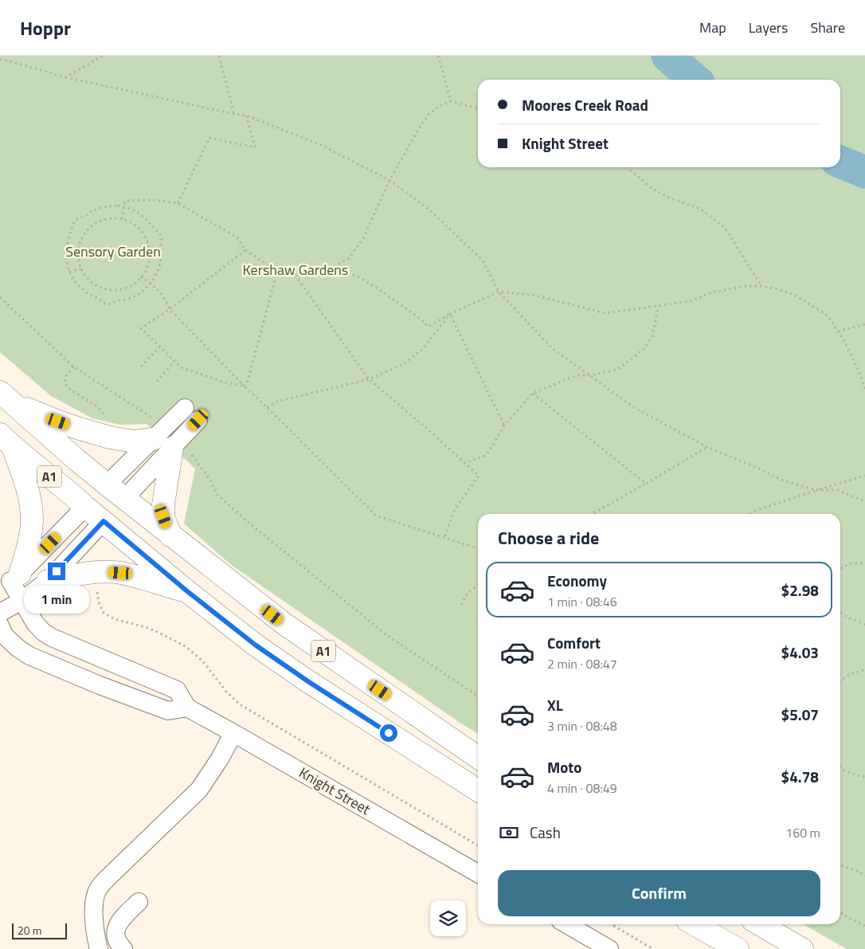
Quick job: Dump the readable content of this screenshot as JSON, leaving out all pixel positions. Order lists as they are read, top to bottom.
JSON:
{
  "streets": {
    "highway": ["A1"],
    "street": ["Knight Street"]
  },
  "parks": ["Sensory Garden", "Kershaw Gardens"],
  "scale_bar": "20 m",
  "page": {
    "header": "Hoppr",
    "nav": ["Map", "Layers", "Share"],
    "banner": ["Moores Creek Road", "Knight Street"],
    "heading": "Choose a ride",
    "list": [
      {
        "name": "Economy",
        "note": "1 min · 08:46",
        "value": "$2.98"
      },
      {
        "name": "Comfort",
        "note": "2 min · 08:47",
        "value": "$4.03"
      },
      {
        "name": "XL",
        "note": "3 min · 08:48",
        "value": "$5.07"
      },
      {
        "name": "Moto",
        "note": "4 min · 08:49",
        "value": "$4.78"
      }
    ],
    "bubble": "1 min",
    "pay": ["Cash", "160 m"],
    "buttons": "Confirm",
    "scale": "20 m"
  }
}
